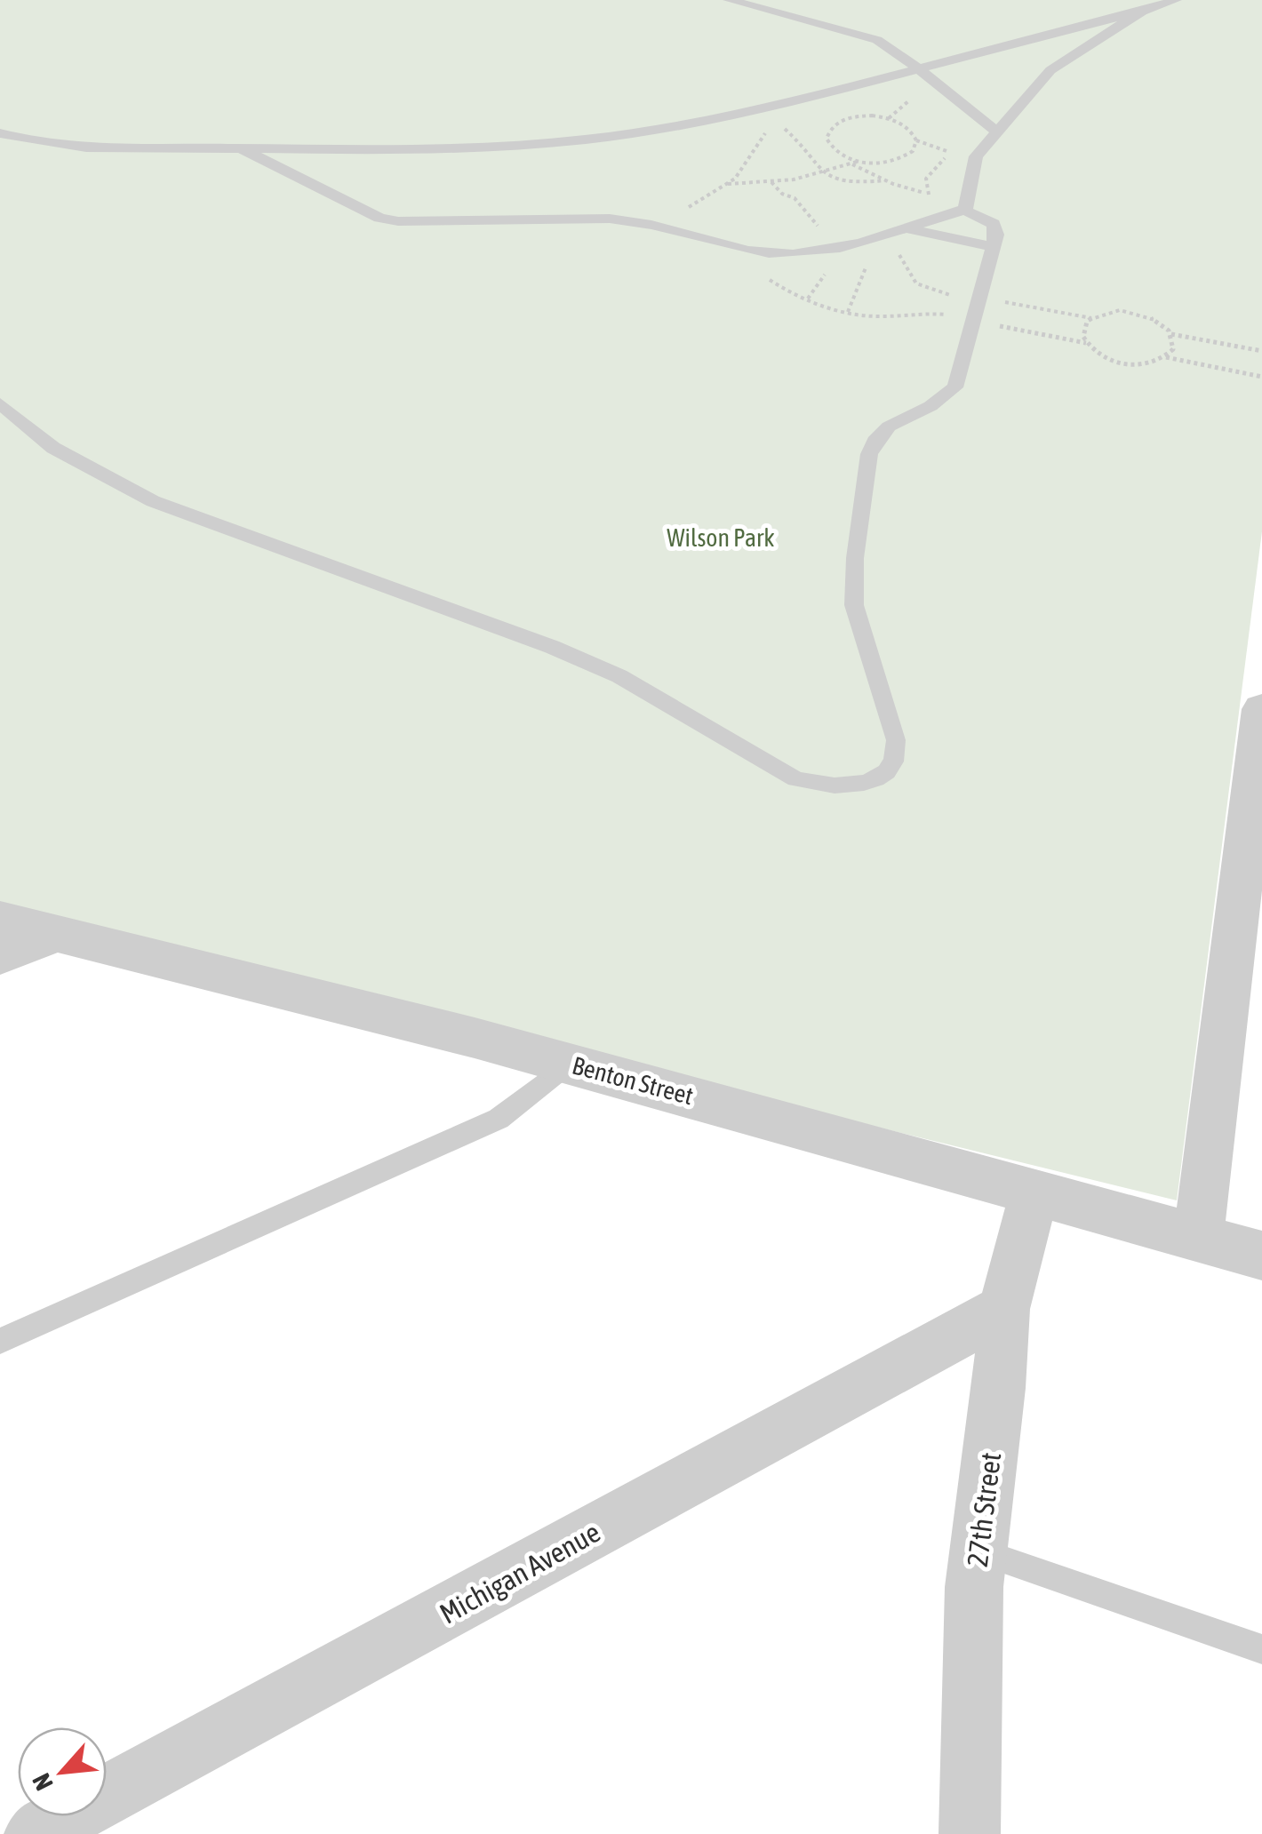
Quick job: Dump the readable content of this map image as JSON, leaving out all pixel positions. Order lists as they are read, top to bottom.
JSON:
{
  "streets": {
    "street": ["Benton Street", "27th Street", "Michigan Avenue"]
  },
  "crossings": [
    ["Benton Street", "27th Street"],
    ["27th Street", "Michigan Avenue"]
  ],
  "parks": ["Wilson Park"],
  "north": "bottom left"
}
